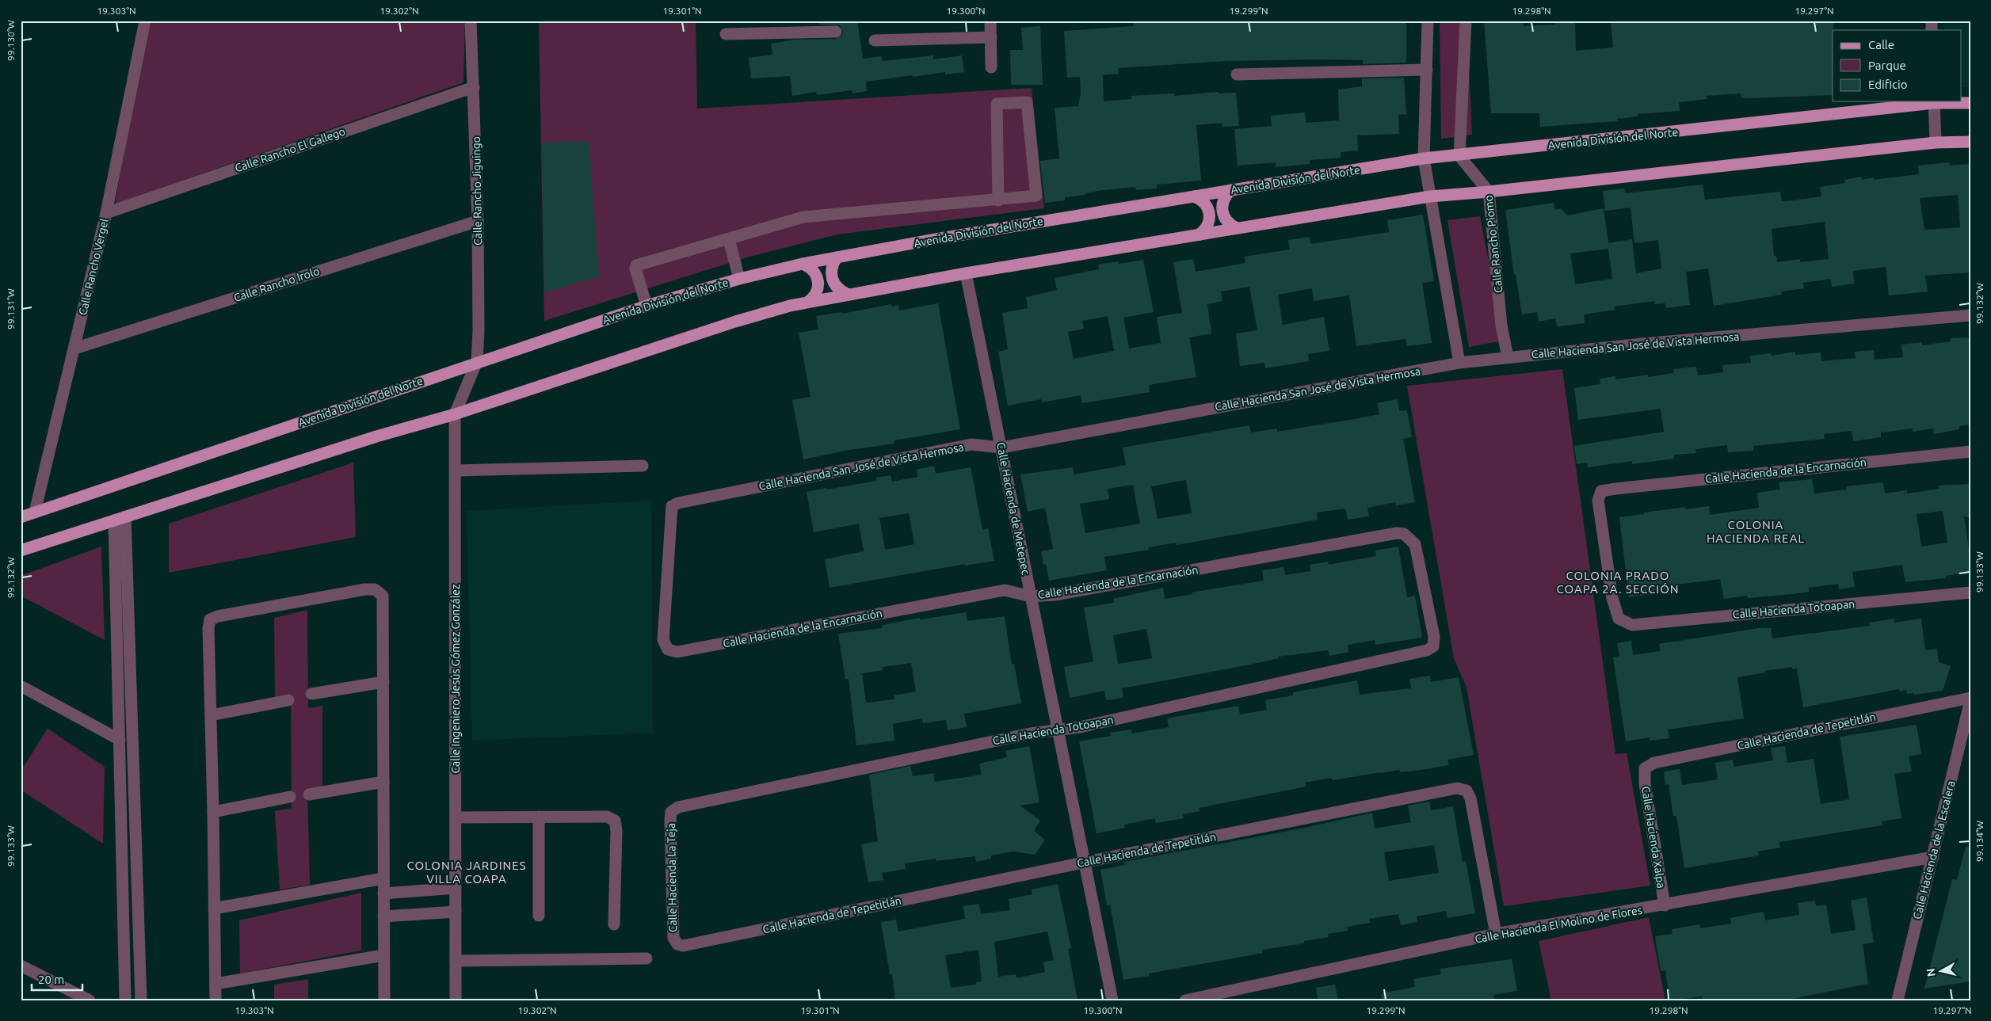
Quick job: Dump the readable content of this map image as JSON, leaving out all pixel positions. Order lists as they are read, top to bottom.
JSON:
{
  "streets": {
    "main road": ["Avenida División del Norte"],
    "street": [
      "Calle Rancho El Gallego",
      "Calle Rancho Jiguingo",
      "Calle Rancho Piomo",
      "Calle Rancho Vergel",
      "Calle Rancho Irolo",
      "Calle Hacienda San José de Vista Hermosa",
      "Calle Hacienda de la Encarnación",
      "Calle Hacienda de Metepec",
      "Calle Hacienda Totoapan",
      "Calle Ingeniero Jesús Gómez González",
      "Calle Hacienda de Tepetitlán",
      "Calle Hacienda Xalpa",
      "Calle Hacienda de la Escalera",
      "Calle Hacienda La Teja",
      "Calle Hacienda El Molino de Flores"
    ]
  },
  "crossings": [
    ["Avenida División del Norte", "Calle Rancho Jiguingo"],
    ["Avenida División del Norte", "Calle Rancho Piomo"],
    ["Avenida División del Norte", "Calle Rancho Vergel"],
    ["Avenida División del Norte", "Calle Ingeniero Jesús Gómez González"],
    ["Calle Rancho El Gallego", "Calle Rancho Jiguingo"],
    ["Calle Rancho El Gallego", "Calle Rancho Vergel"],
    ["Calle Rancho Jiguingo", "Calle Rancho Irolo"],
    ["Calle Rancho Jiguingo", "Calle Ingeniero Jesús Gómez González"],
    ["Calle Rancho Piomo", "Calle Hacienda San José de Vista Hermosa"],
    ["Calle Rancho Vergel", "Calle Rancho Irolo"],
    ["Calle Hacienda San José de Vista Hermosa", "Calle Hacienda de la Encarnación"],
    ["Calle Hacienda San José de Vista Hermosa", "Calle Hacienda de Metepec"],
    ["Calle Hacienda de la Encarnación", "Calle Hacienda de Metepec"],
    ["Calle Hacienda de la Encarnación", "Calle Hacienda Totoapan"],
    ["Calle Hacienda de Metepec", "Calle Hacienda Totoapan"],
    ["Calle Hacienda de Metepec", "Calle Hacienda de Tepetitlán"],
    ["Calle Hacienda Totoapan", "Calle Hacienda La Teja"],
    ["Calle Hacienda de Tepetitlán", "Calle Hacienda Xalpa"],
    ["Calle Hacienda de Tepetitlán", "Calle Hacienda de la Escalera"],
    ["Calle Hacienda de Tepetitlán", "Calle Hacienda La Teja"],
    ["Calle Hacienda de Tepetitlán", "Calle Hacienda El Molino de Flores"],
    ["Calle Hacienda Xalpa", "Calle Hacienda El Molino de Flores"],
    ["Calle Hacienda de la Escalera", "Calle Hacienda El Molino de Flores"]
  ],
  "districts": ["COLONIA HACIENDA REAL", "COLONIA PRADO COAPA 2A. SECCIÓN", "COLONIA JARDINES VILLA COAPA"],
  "legend": ["Calle", "Parque", "Edificio"],
  "scale_bar": "20 m",
  "north": "left",
  "coordinates": [
    "19.303°N",
    "19.302°N",
    "19.301°N",
    "19.300°N",
    "19.299°N",
    "19.298°N",
    "19.297°N",
    "99.130°W",
    "99.132°W",
    "99.131°W",
    "99.133°W",
    "99.134°W"
  ]
}
